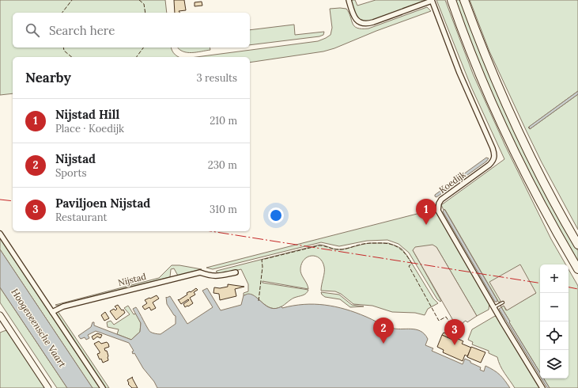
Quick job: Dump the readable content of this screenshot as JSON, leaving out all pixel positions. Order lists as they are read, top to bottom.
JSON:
{
  "streets": {
    "street": ["Koedijk", "Nijstad"]
  },
  "water": ["Hoogeveensche Vaart"],
  "page": {
    "search": "Search here",
    "heading": ["Nearby", "3 results"],
    "list": [
      {
        "mark": "1",
        "name": "Nijstad Hill",
        "note": "Place · Koedijk",
        "value": "210 m"
      },
      {
        "mark": "2",
        "name": "Nijstad",
        "note": "Sports",
        "value": "230 m"
      },
      {
        "mark": "3",
        "name": "Paviljoen Nijstad",
        "note": "Restaurant",
        "value": "310 m"
      }
    ],
    "pins": ["1", "2", "3"],
    "map_buttons": ["+", "−"]
  }
}
